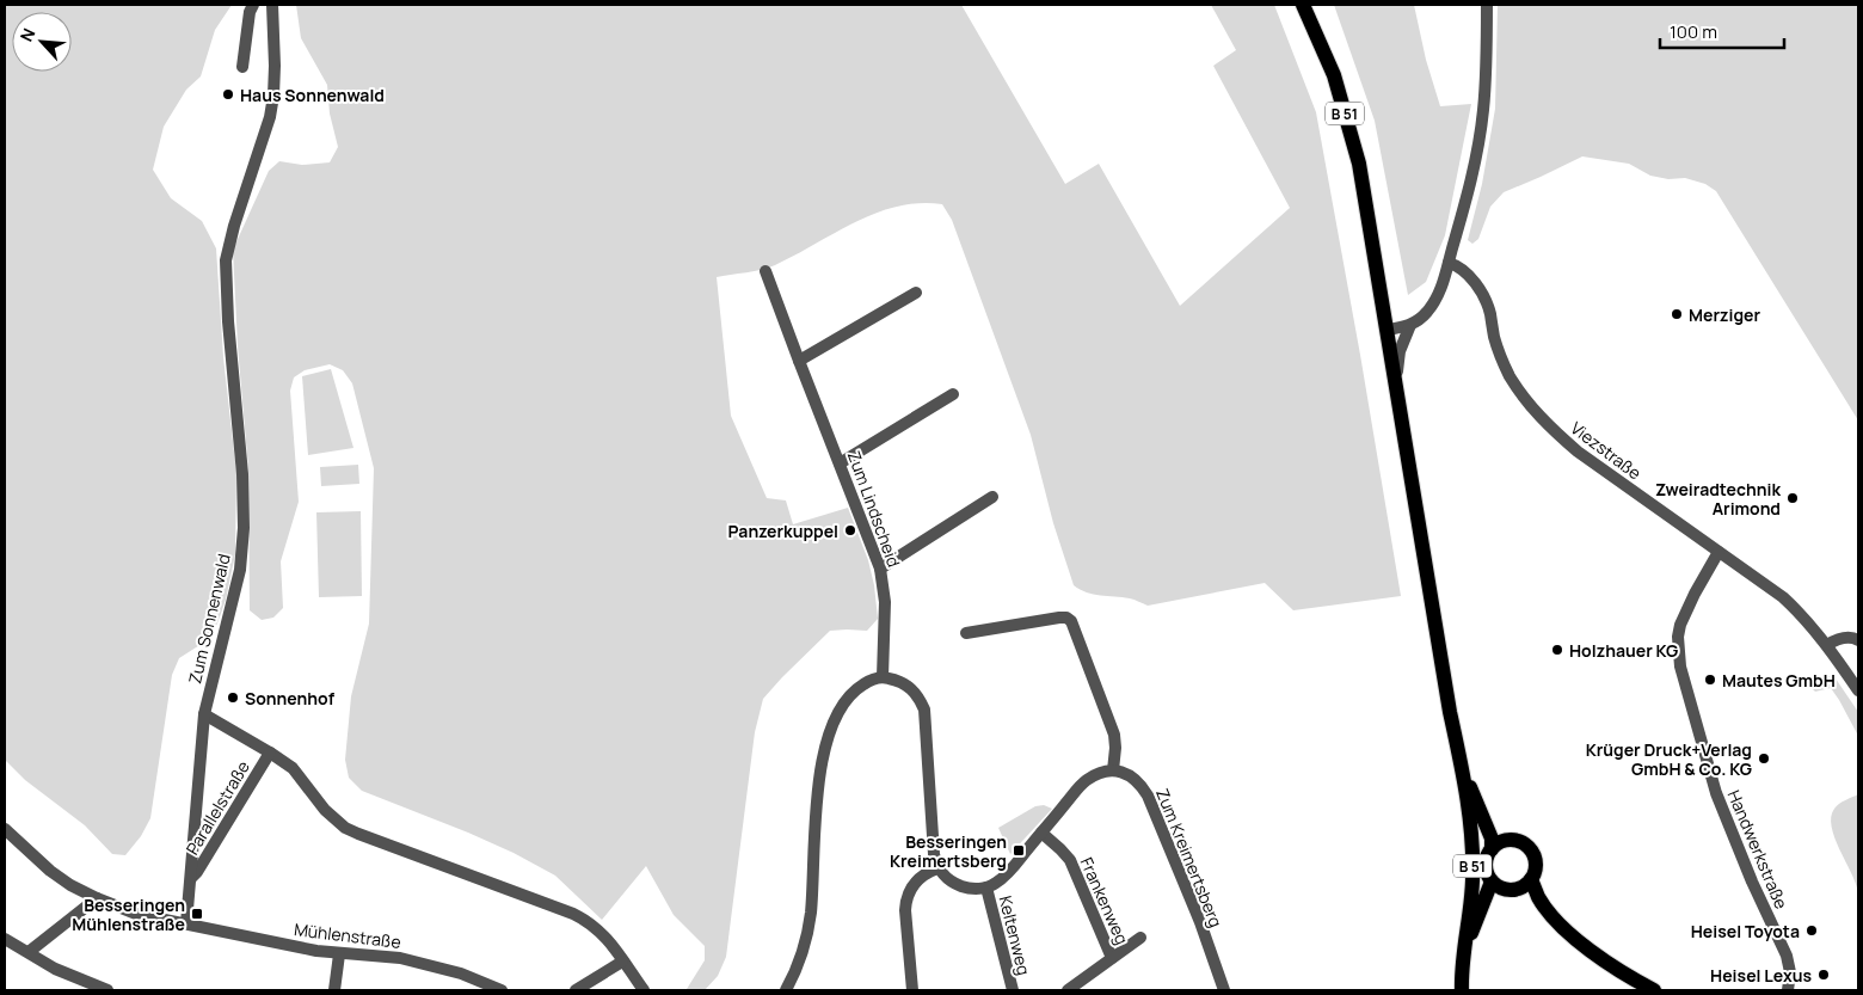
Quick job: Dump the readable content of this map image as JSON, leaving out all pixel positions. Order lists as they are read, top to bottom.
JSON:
{
  "streets": {
    "main road": ["B 51"],
    "street": [
      "Viezstraße",
      "Zum Lindscheid",
      "Zum Sonnenwald",
      "Parallelstraße",
      "Handwerkstraße",
      "Zum Kreimertsberg",
      "Frankenweg",
      "Mühlenstraße",
      "Keltenweg"
    ]
  },
  "crossings": [
    ["Viezstraße", "Handwerkstraße"]
  ],
  "places": {
    "other": [
      "Haus Sonnenwald",
      "Merziger",
      "Zweiradtechnik Arimond",
      "Panzerkuppel",
      "Holzhauer KG",
      "Mautes GmbH",
      "Sonnenhof",
      "Krüger Druck+Verlag GmbH & Co. KG",
      "Heisel Toyota",
      "Heisel Lexus"
    ],
    "transit": ["Besseringen Kreimertsberg", "Besseringen Mühlenstraße"]
  },
  "scale_bar": "100 m",
  "north": "top left"
}
